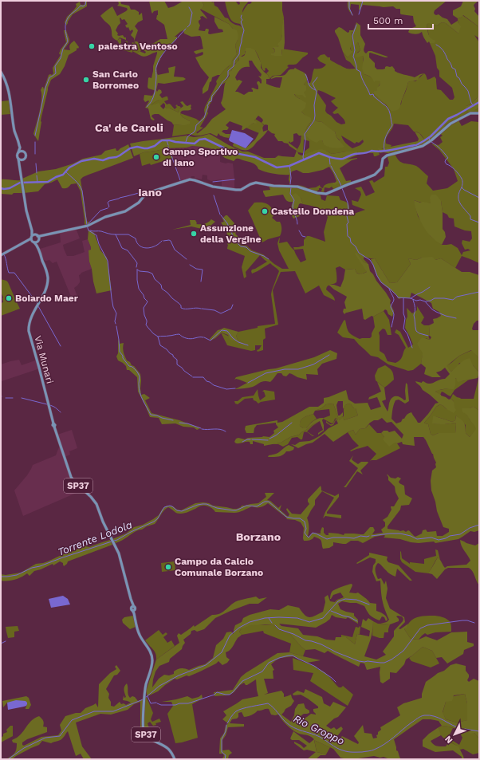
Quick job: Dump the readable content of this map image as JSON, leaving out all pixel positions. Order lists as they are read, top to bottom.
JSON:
{
  "streets": {
    "main road": ["Via Munari", "SP37"]
  },
  "crossings": [
    ["Via Munari", "SP37"]
  ],
  "districts": ["Ca' de Caroli", "Iano", "Borzano"],
  "water": ["Torrente Lodola", "Rio Groppo"],
  "places": [
    "palestra Ventoso",
    "San Carlo Borromeo",
    "Campo Sportivo di Iano",
    "Castello Dondena",
    "Assunzione della Vergine",
    "Boiardo Maer",
    "Campo da Calcio Comunale Borzano"
  ],
  "scale_bar": "500 m",
  "north": "bottom left"
}
